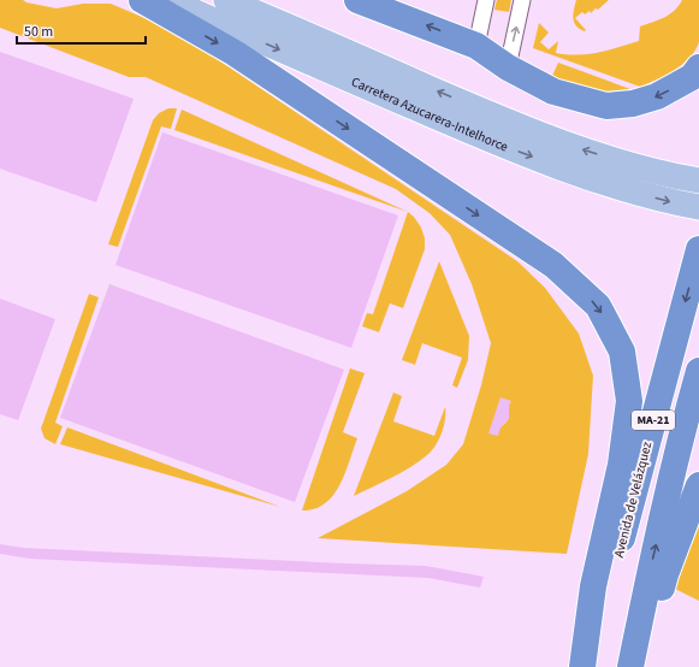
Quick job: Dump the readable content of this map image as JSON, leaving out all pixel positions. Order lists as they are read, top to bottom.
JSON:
{
  "streets": {
    "highway": ["MA-21", "Avenida de Velázquez"],
    "main road": ["Carretera Azucarera-Intelhorce"]
  },
  "scale_bar": "50 m"
}
